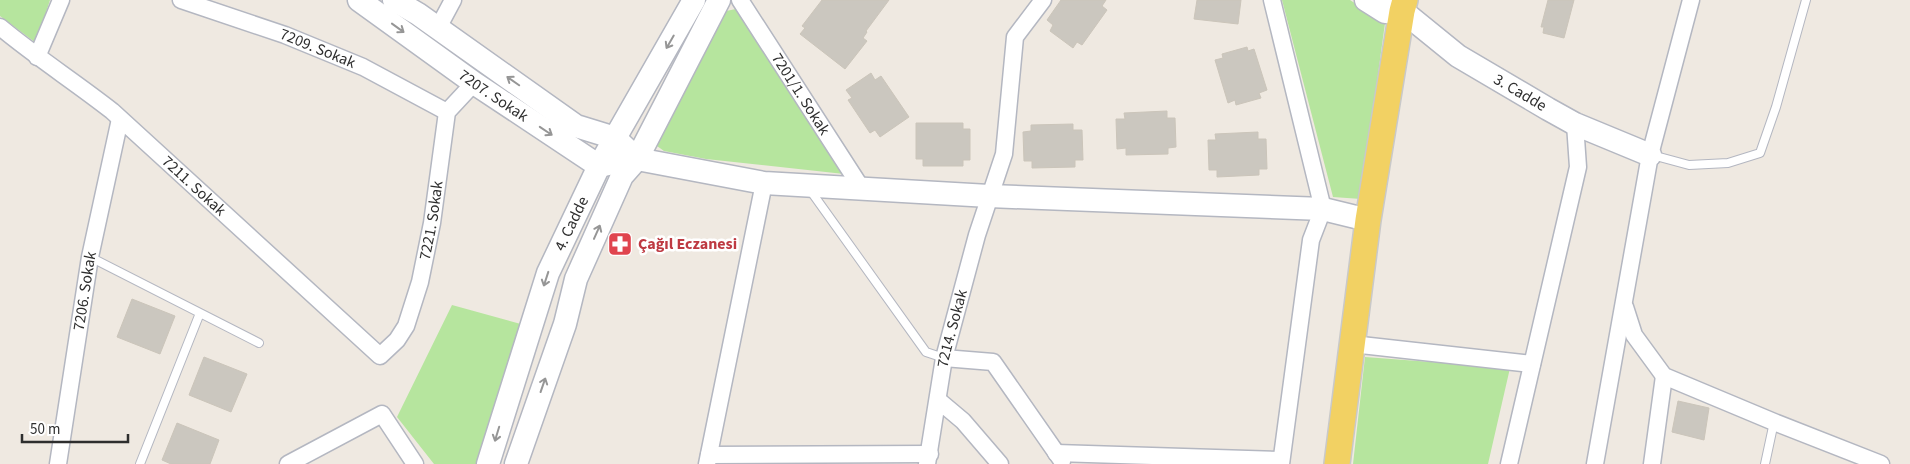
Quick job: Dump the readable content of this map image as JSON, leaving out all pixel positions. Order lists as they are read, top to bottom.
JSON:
{
  "streets": {
    "street": [
      "7209. Sokak",
      "3. Cadde",
      "7207. Sokak",
      "7201/1. Sokak",
      "7211. Sokak",
      "7221. Sokak",
      "4. Cadde",
      "7206. Sokak",
      "7214. Sokak"
    ]
  },
  "crossings": [
    ["7209. Sokak", "7221. Sokak"],
    ["7207. Sokak", "4. Cadde"],
    ["7211. Sokak", "7221. Sokak"],
    ["7211. Sokak", "7206. Sokak"]
  ],
  "places": {
    "pharmacy": ["Çağıl Eczanesi"]
  },
  "scale_bar": "50 m"
}
